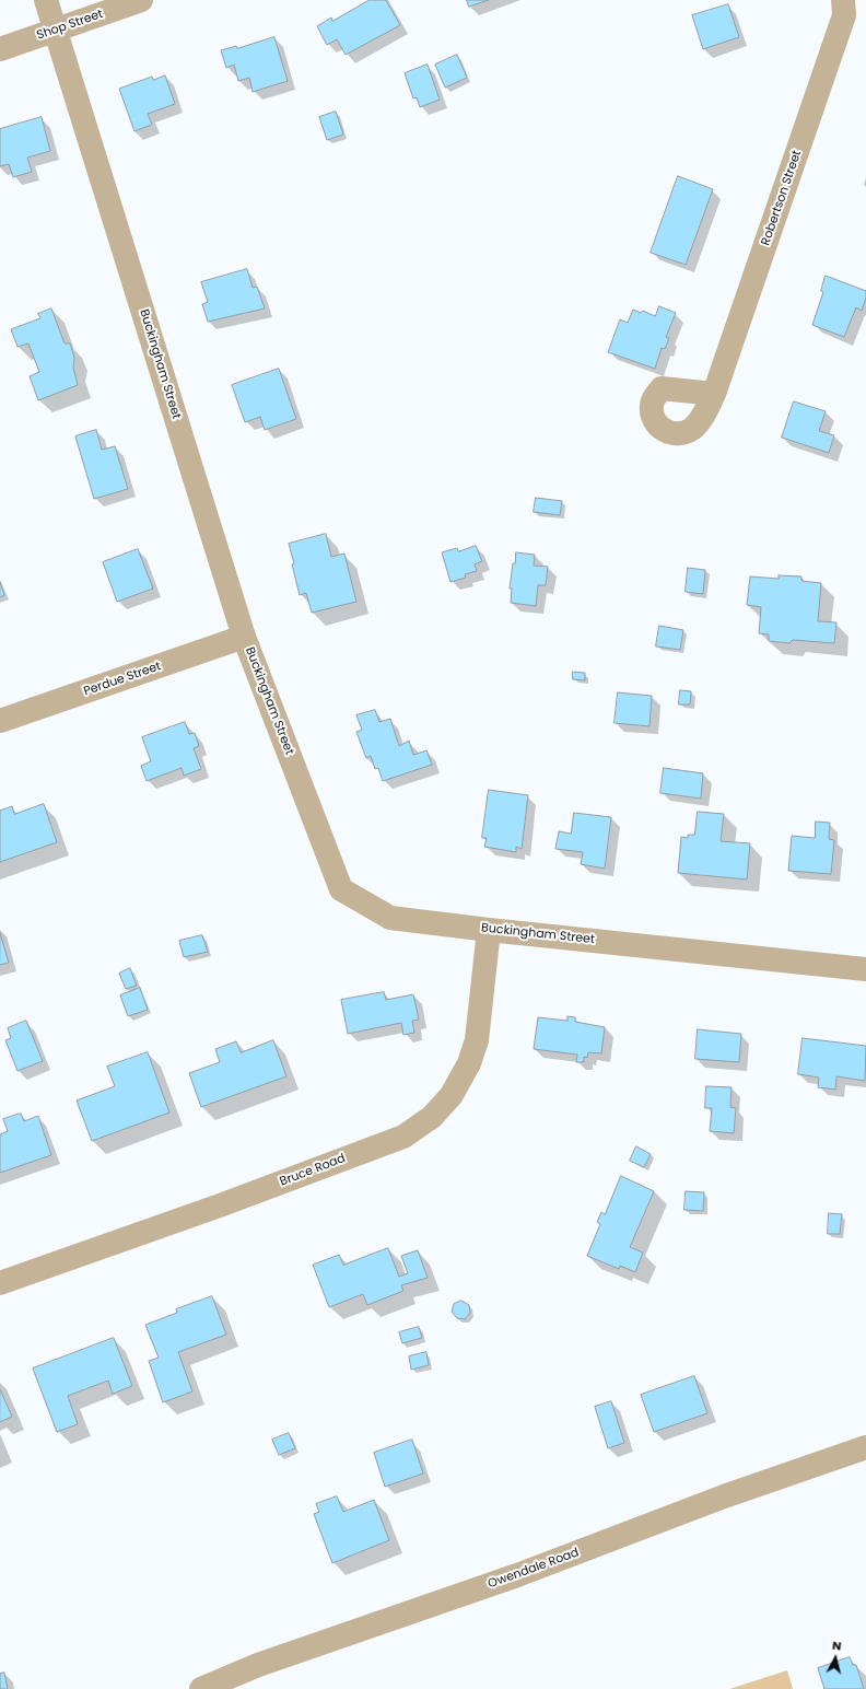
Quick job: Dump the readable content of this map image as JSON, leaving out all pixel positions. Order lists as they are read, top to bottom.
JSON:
{
  "streets": {
    "street": [
      "Shop Street",
      "Robertson Street",
      "Buckingham Street",
      "Perdue Street",
      "Bruce Road",
      "Owendale Road"
    ]
  },
  "crossings": [
    ["Shop Street", "Buckingham Street"],
    ["Buckingham Street", "Perdue Street"],
    ["Buckingham Street", "Bruce Road"]
  ],
  "north": "top"
}
